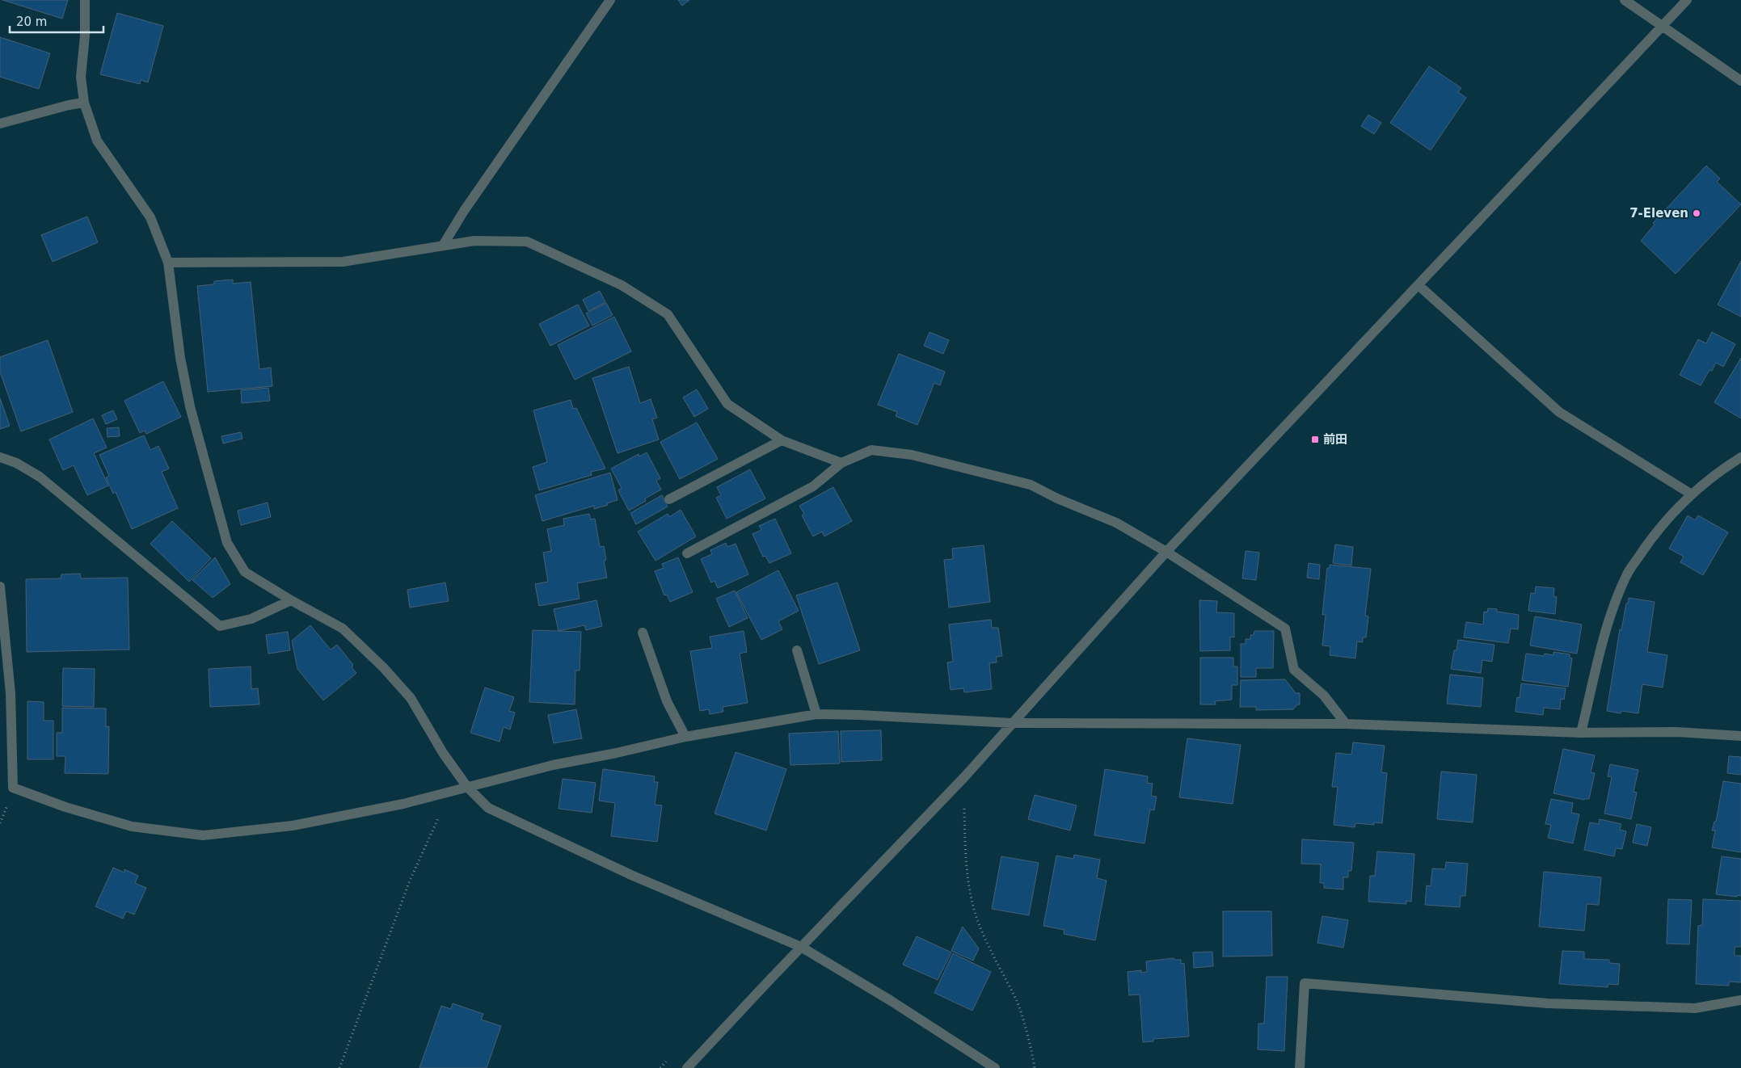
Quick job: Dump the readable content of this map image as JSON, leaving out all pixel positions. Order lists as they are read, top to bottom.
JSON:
{
  "places": {
    "other": ["7-Eleven"],
    "transit": ["前田"]
  },
  "scale_bar": "20 m"
}
